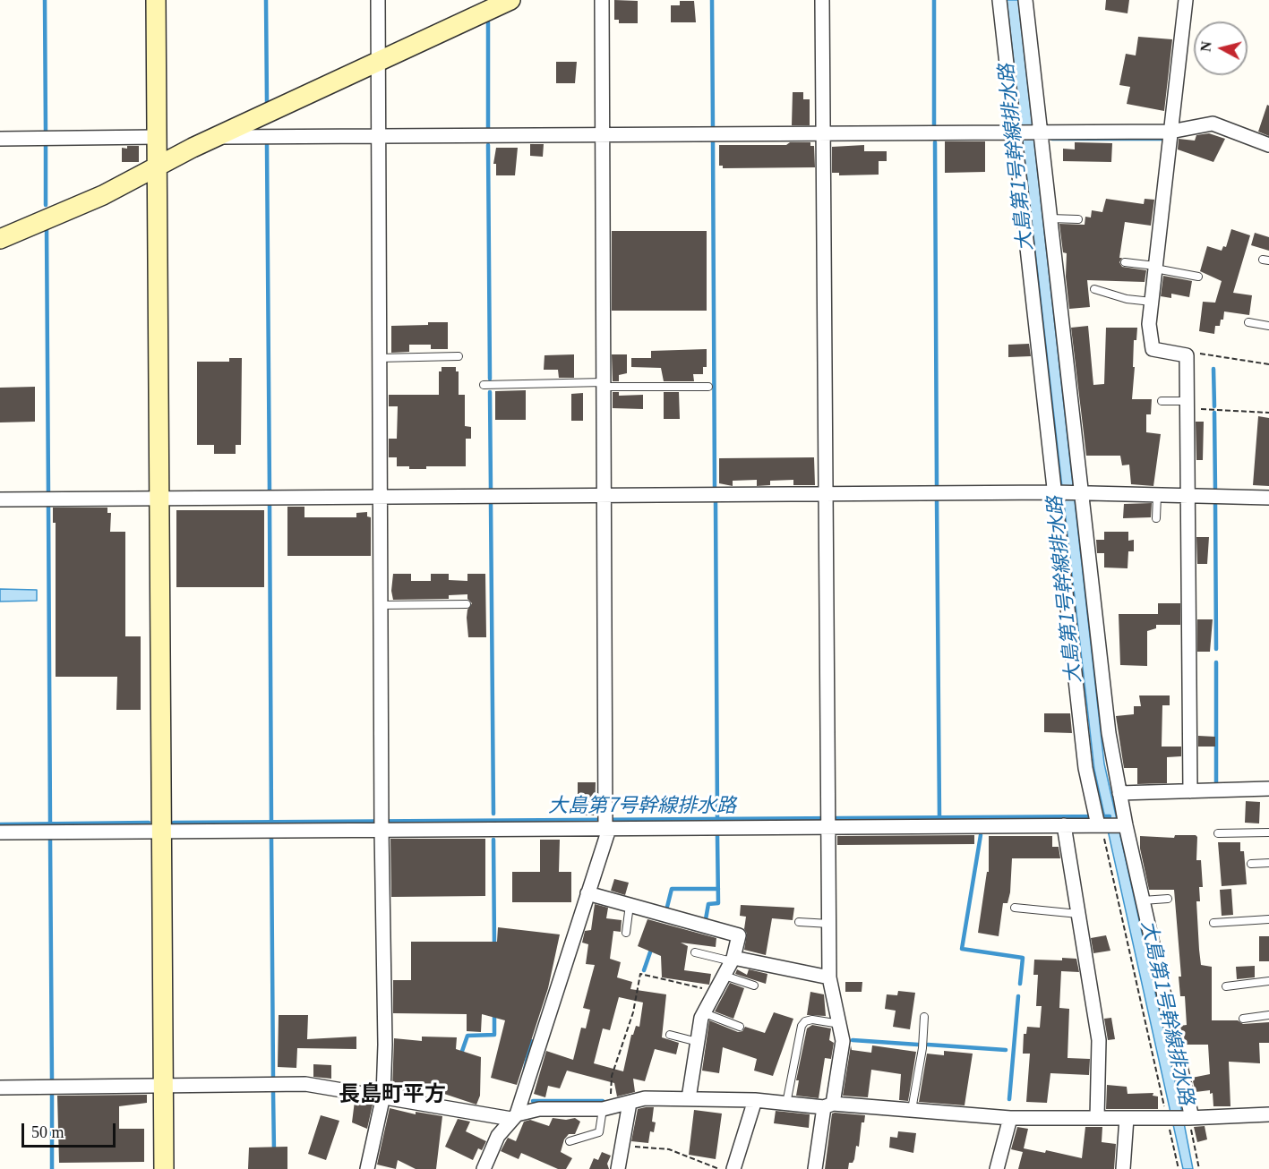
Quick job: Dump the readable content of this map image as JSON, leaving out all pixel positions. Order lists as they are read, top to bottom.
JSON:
{
  "districts": ["長島町平方"],
  "water": ["大島第1号幹線排水路", "大島第7号幹線排水路"],
  "scale_bar": "50 m",
  "north": "left"
}
